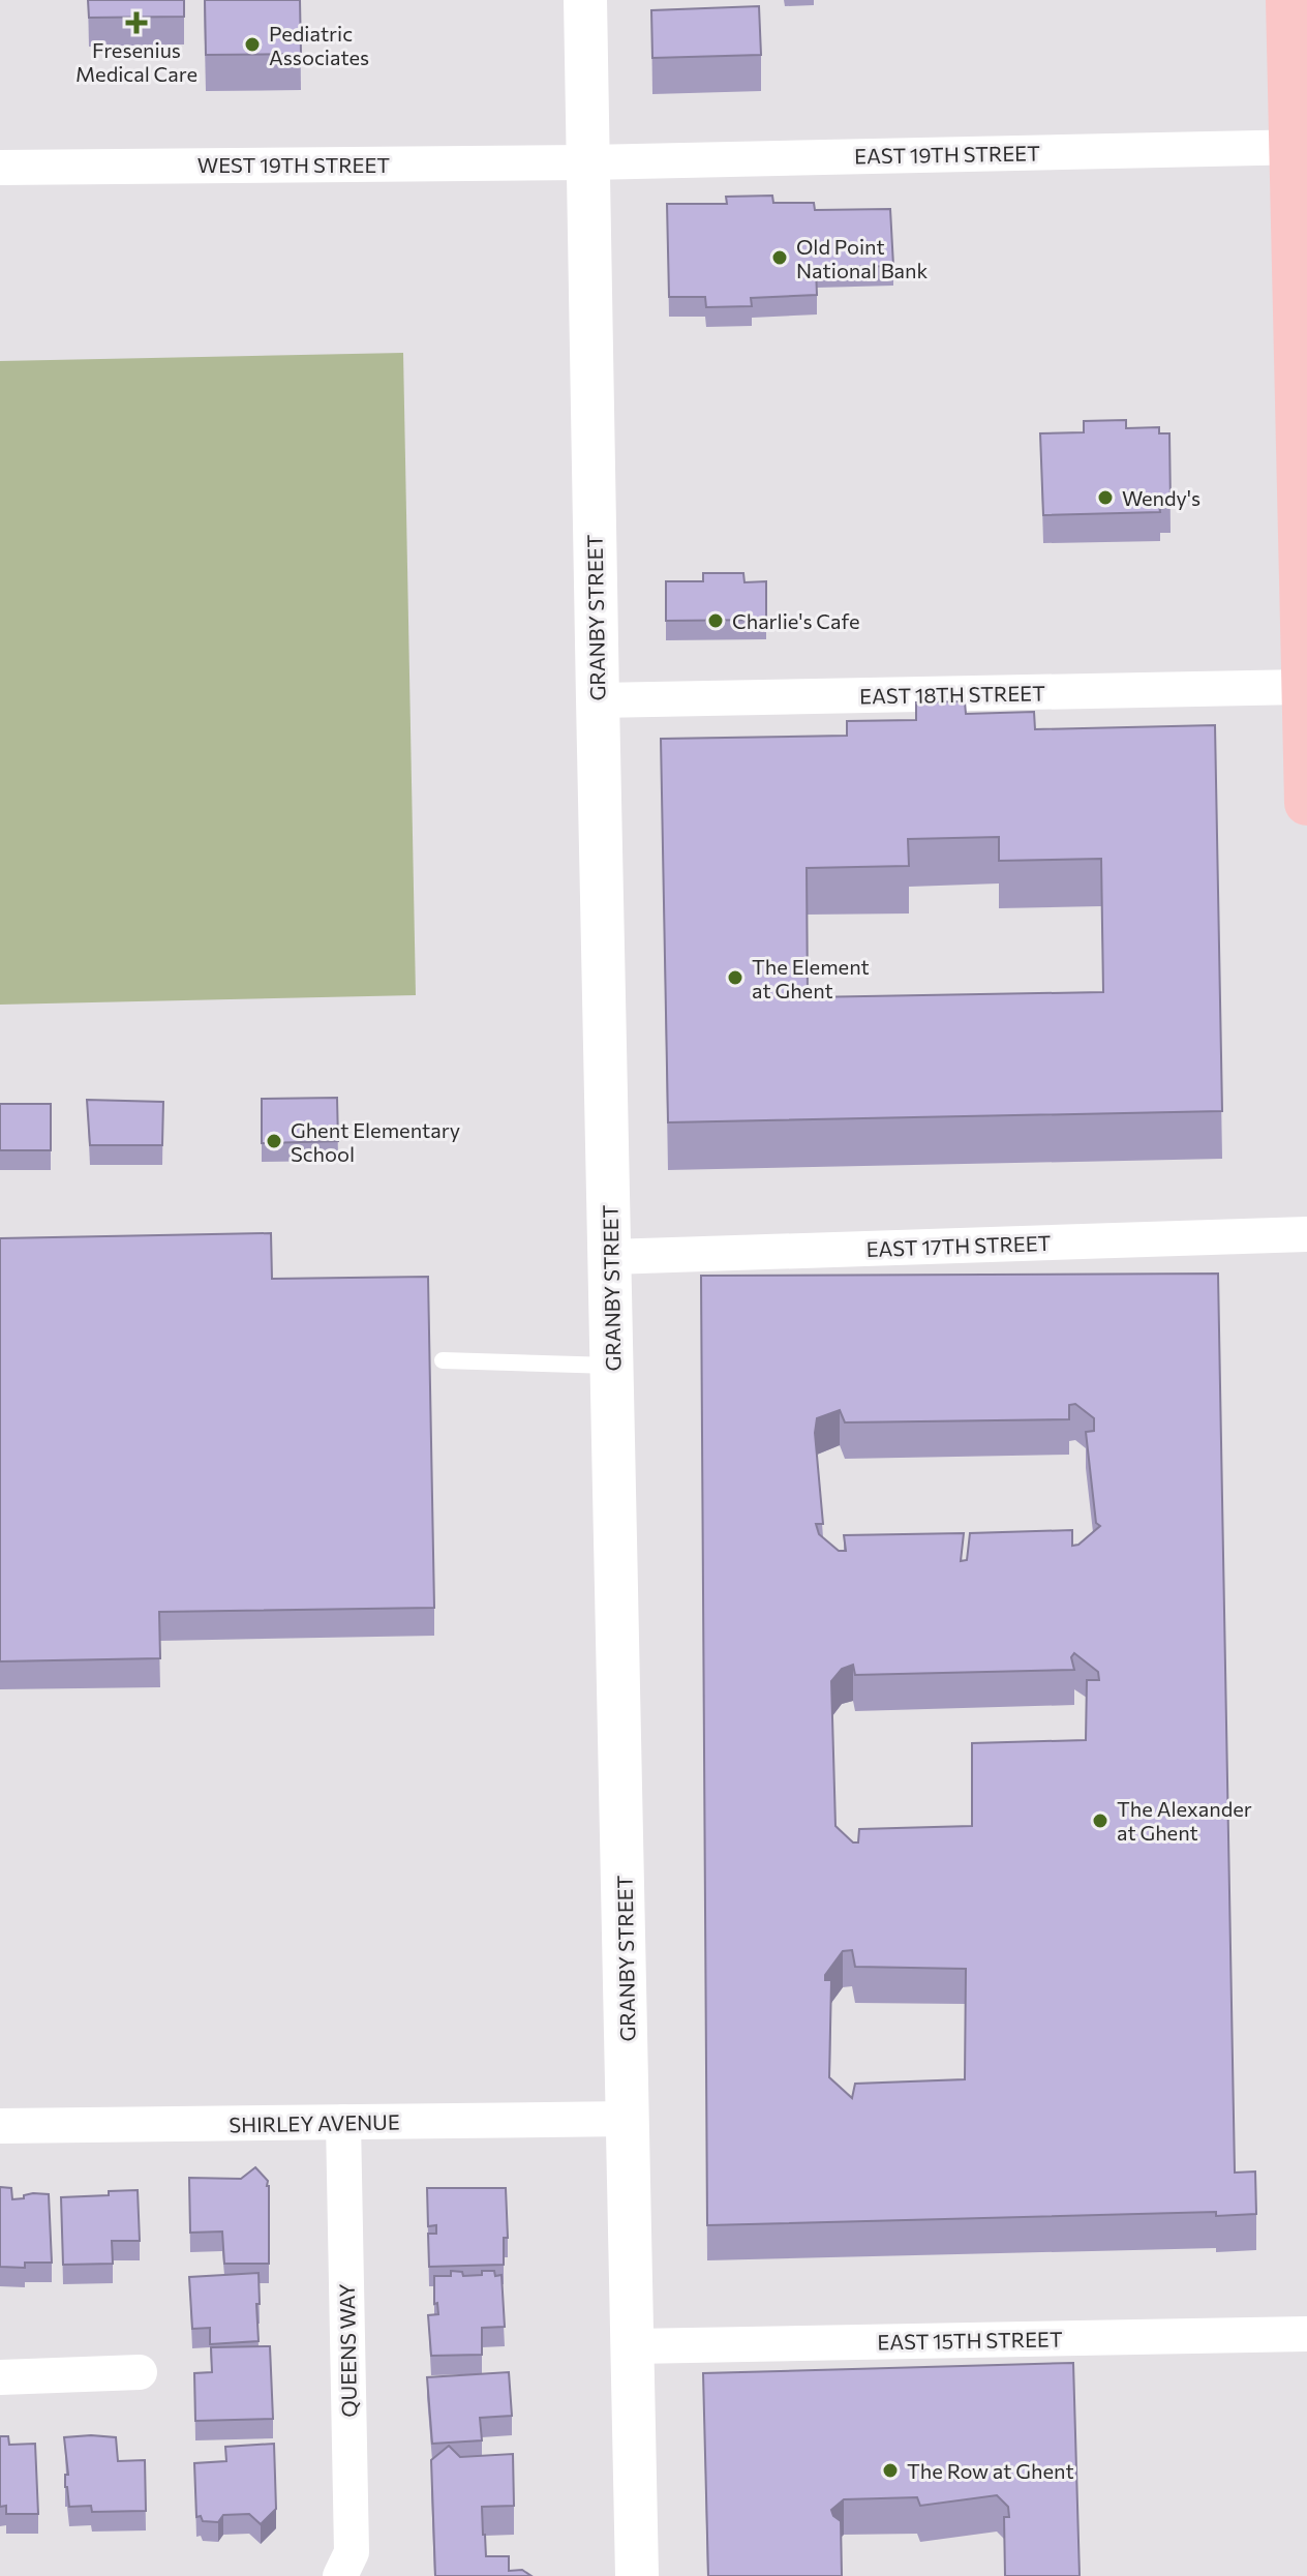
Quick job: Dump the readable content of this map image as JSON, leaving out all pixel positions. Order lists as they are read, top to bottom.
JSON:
{
  "streets": {
    "street": [
      "EAST 19TH STREET",
      "WEST 19TH STREET",
      "GRANBY STREET",
      "EAST 18TH STREET",
      "EAST 17TH STREET",
      "SHIRLEY AVENUE",
      "EAST 15TH STREET",
      "QUEENS WAY"
    ]
  },
  "crossings": [
    ["EAST 19TH STREET", "WEST 19TH STREET"],
    ["EAST 19TH STREET", "GRANBY STREET"],
    ["WEST 19TH STREET", "GRANBY STREET"],
    ["GRANBY STREET", "EAST 18TH STREET"],
    ["GRANBY STREET", "EAST 17TH STREET"],
    ["GRANBY STREET", "SHIRLEY AVENUE"],
    ["GRANBY STREET", "EAST 15TH STREET"],
    ["SHIRLEY AVENUE", "QUEENS WAY"]
  ],
  "places": {
    "health": ["Fresenius Medical Care"],
    "other": [
      "Pediatric Associates",
      "Old Point National Bank",
      "Wendy's",
      "Charlie's Cafe",
      "The Element at Ghent",
      "Ghent Elementary School",
      "The Alexander at Ghent",
      "The Row at Ghent"
    ]
  }
}
